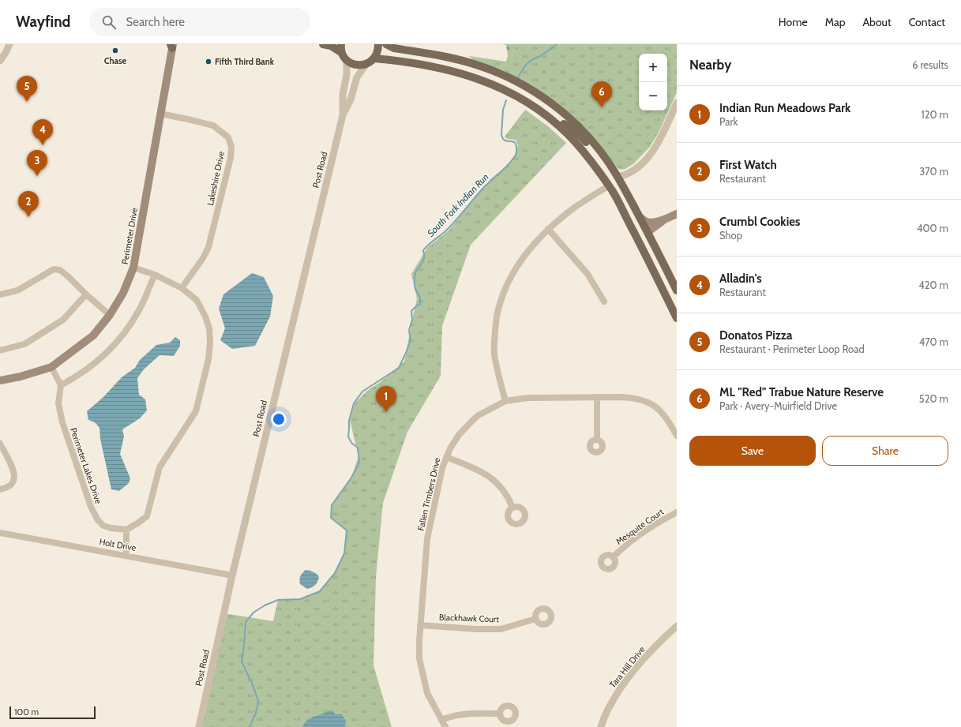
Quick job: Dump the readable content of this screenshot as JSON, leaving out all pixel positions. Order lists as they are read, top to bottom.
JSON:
{
  "streets": {
    "main road": ["Perimeter Drive"],
    "street": [
      "Post Road",
      "Lakeshire Drive",
      "Perimeter Lakes Drive",
      "Fallen Timbers Drive",
      "Mesquite Court",
      "Holt Drive",
      "Blackhawk Court",
      "Tara Hill Drive"
    ]
  },
  "crossings": [
    ["Post Road", "Holt Drive"],
    ["Lakeshire Drive", "Perimeter Drive"],
    ["Fallen Timbers Drive", "Blackhawk Court"]
  ],
  "water": ["South Fork Indian Run"],
  "places": ["Chase", "Fifth Third Bank"],
  "scale_bar": "100 m",
  "page": {
    "header": "Wayfind",
    "search": "Search here",
    "nav": [
      "Home",
      "Map",
      "About",
      "Contact"
    ],
    "heading": ["Nearby", "6 results"],
    "map_buttons": ["+", "−"],
    "pins": [
      "5",
      "6",
      "4",
      "3",
      "2",
      "1"
    ],
    "list": [
      {
        "mark": "1",
        "name": "Indian Run Meadows Park",
        "note": "Park",
        "value": "120 m"
      },
      {
        "mark": "2",
        "name": "First Watch",
        "note": "Restaurant",
        "value": "370 m"
      },
      {
        "mark": "3",
        "name": "Crumbl Cookies",
        "note": "Shop",
        "value": "400 m"
      },
      {
        "mark": "4",
        "name": "Alladin's",
        "note": "Restaurant",
        "value": "420 m"
      },
      {
        "mark": "5",
        "name": "Donatos Pizza",
        "note": "Restaurant · Perimeter Loop Road",
        "value": "470 m"
      },
      {
        "mark": "6",
        "name": "ML \"Red\" Trabue Nature Reserve",
        "note": "Park · Avery-Muirfield Drive",
        "value": "520 m"
      }
    ],
    "buttons": ["Save", "Share"],
    "scale": "100 m"
  }
}
